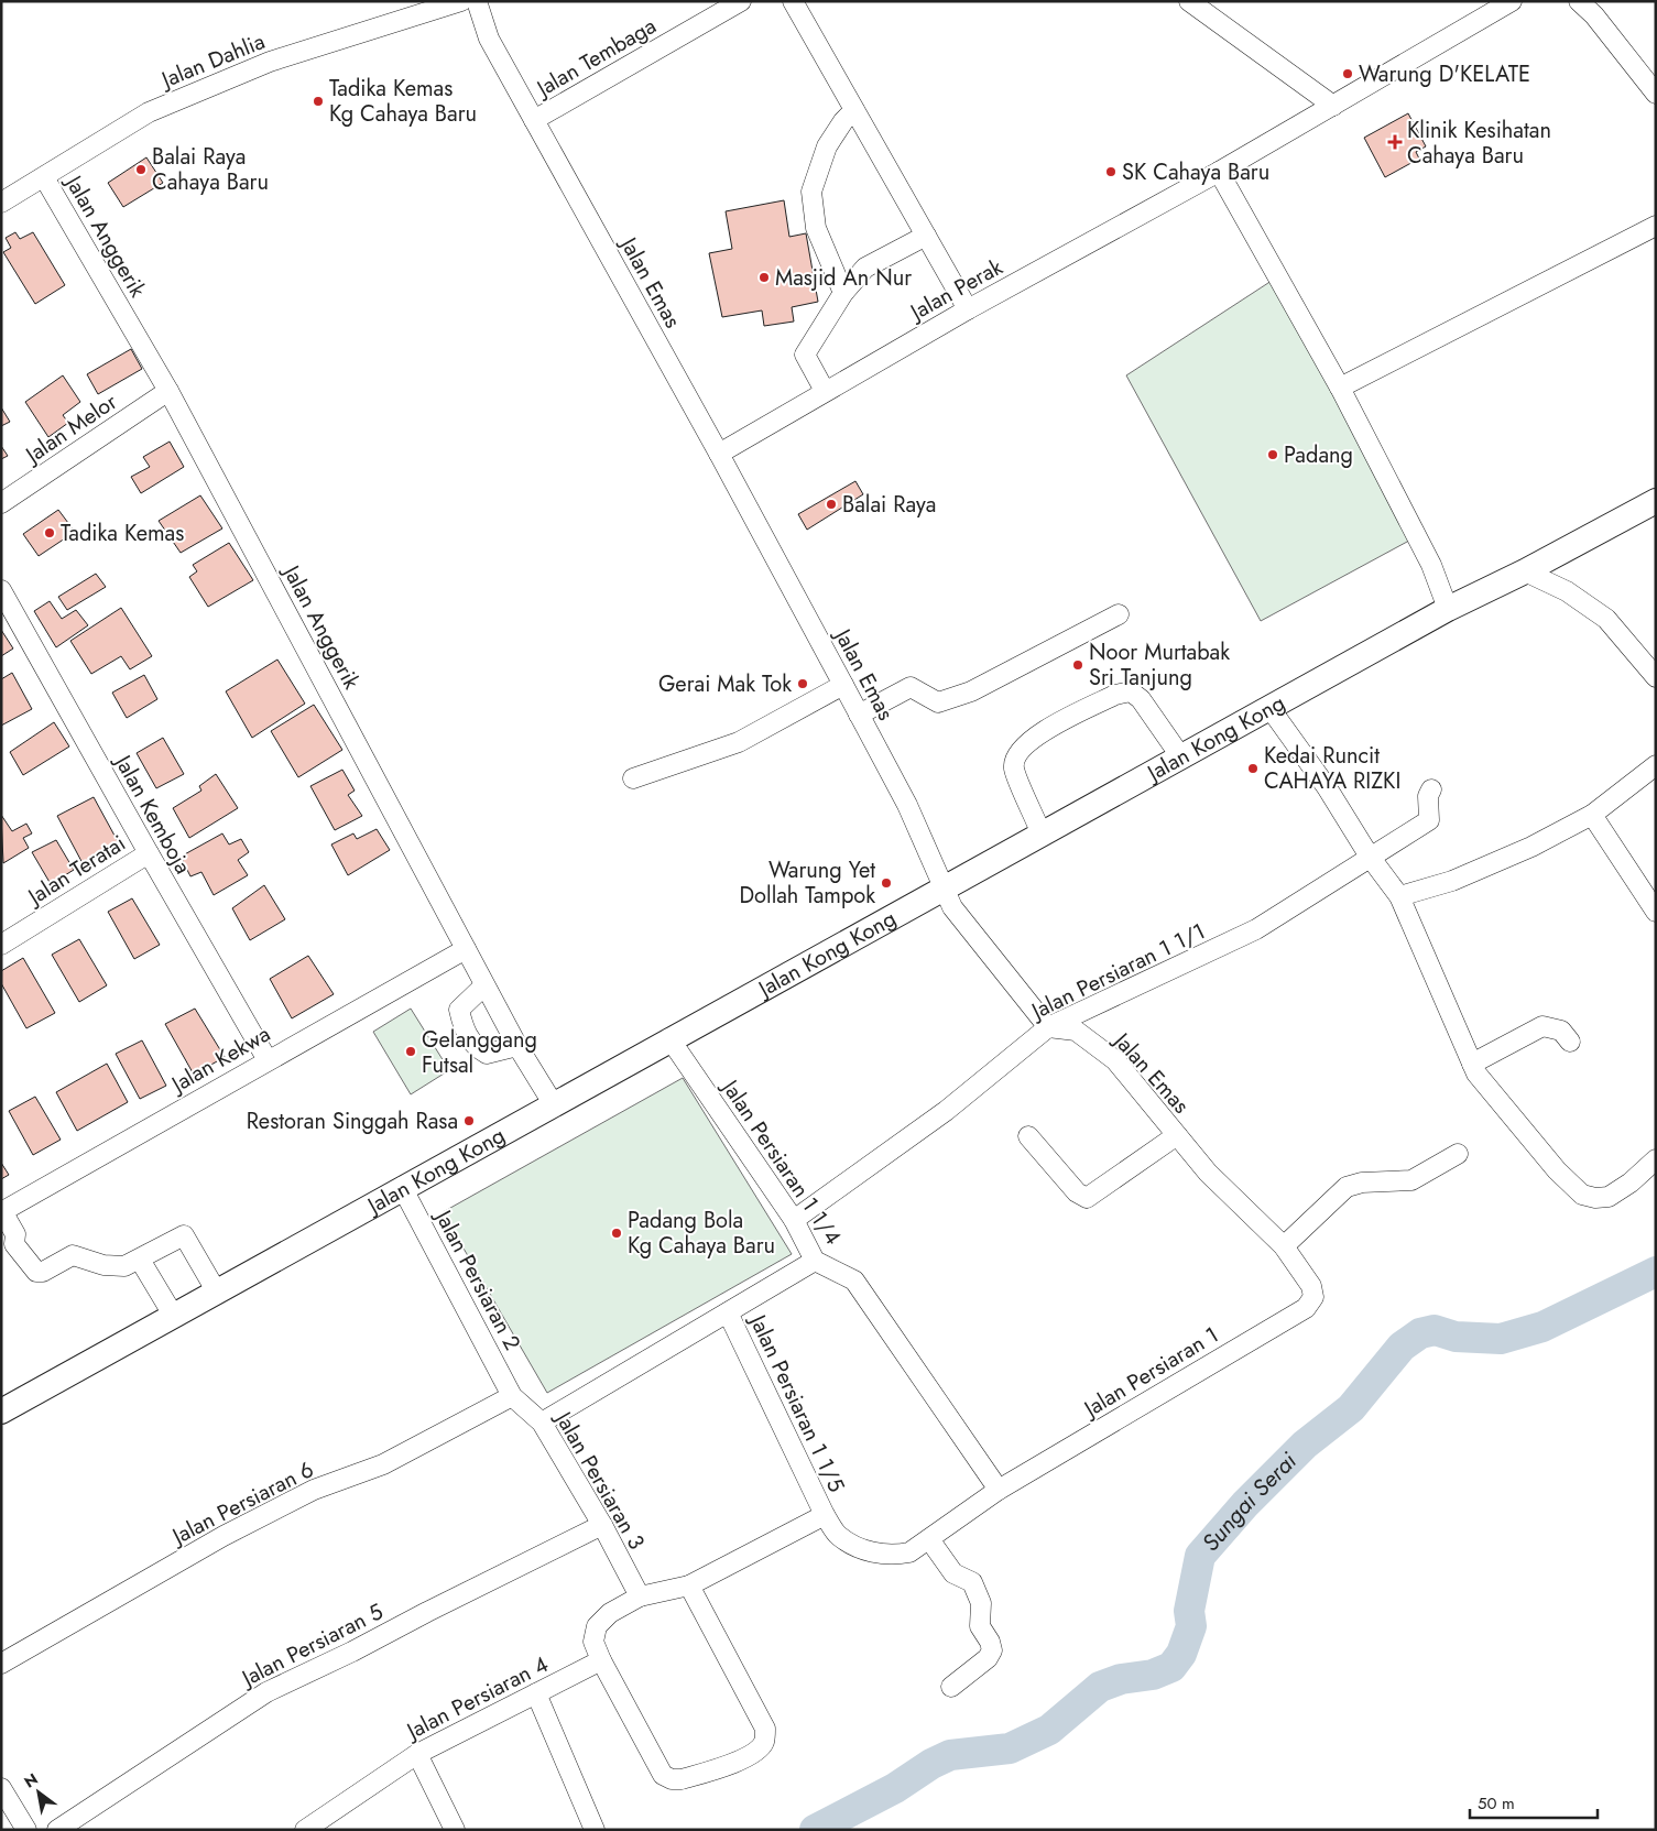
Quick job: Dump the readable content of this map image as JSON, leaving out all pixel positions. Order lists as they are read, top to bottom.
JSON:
{
  "streets": {
    "main road": ["Jalan Kong Kong"],
    "street": [
      "Jalan Tembaga",
      "Jalan Dahlia",
      "Jalan Anggerik",
      "Jalan Emas",
      "Jalan Perak",
      "Jalan Melor",
      "Jalan Kemboja",
      "Jalan Teratai",
      "Jalan Persiaran 1 1/1",
      "Jalan Kekwa",
      "Jalan Persiaran 1 1/4",
      "Jalan Persiaran 2",
      "Jalan Persiaran 1",
      "Jalan Persiaran 1 1/5",
      "Jalan Persiaran 3",
      "Jalan Persiaran 6",
      "Jalan Persiaran 5",
      "Jalan Persiaran 4"
    ]
  },
  "crossings": [
    ["Jalan Tembaga", "Jalan Emas"],
    ["Jalan Dahlia", "Jalan Anggerik"],
    ["Jalan Anggerik", "Jalan Melor"],
    ["Jalan Anggerik", "Jalan Kong Kong"],
    ["Jalan Anggerik", "Jalan Kekwa"],
    ["Jalan Emas", "Jalan Perak"],
    ["Jalan Emas", "Jalan Kong Kong"],
    ["Jalan Emas", "Jalan Persiaran 1 1/1"],
    ["Jalan Emas", "Jalan Persiaran 1"],
    ["Jalan Kong Kong", "Jalan Persiaran 1 1/4"],
    ["Jalan Kong Kong", "Jalan Persiaran 2"],
    ["Jalan Kemboja", "Jalan Teratai"],
    ["Jalan Kemboja", "Jalan Kekwa"],
    ["Jalan Persiaran 1 1/1", "Jalan Persiaran 1 1/4"],
    ["Jalan Persiaran 1 1/4", "Jalan Persiaran 1"],
    ["Jalan Persiaran 2", "Jalan Persiaran 3"],
    ["Jalan Persiaran 2", "Jalan Persiaran 6"],
    ["Jalan Persiaran 1", "Jalan Persiaran 1 1/5"],
    ["Jalan Persiaran 3", "Jalan Persiaran 6"],
    ["Jalan Persiaran 3", "Jalan Persiaran 5"]
  ],
  "water": ["Sungai Serai"],
  "places": {
    "other": [
      "Warung D'KELATE",
      "Tadika Kemas Kg Cahaya Baru",
      "Balai Raya Cahaya Baru",
      "SK Cahaya Baru",
      "Masjid An Nur",
      "Padang",
      "Balai Raya",
      "Tadika Kemas",
      "Noor Murtabak Sri Tanjung",
      "Gerai Mak Tok",
      "Kedai Runcit CAHAYA RIZKI",
      "Warung Yet Dollah Tampok",
      "Gelanggang Futsal",
      "Restoran Singgah Rasa",
      "Padang Bola Kg Cahaya Baru"
    ],
    "health": ["Klinik Kesihatan Cahaya Baru"]
  },
  "scale_bar": "50 m",
  "north": "top left"
}
